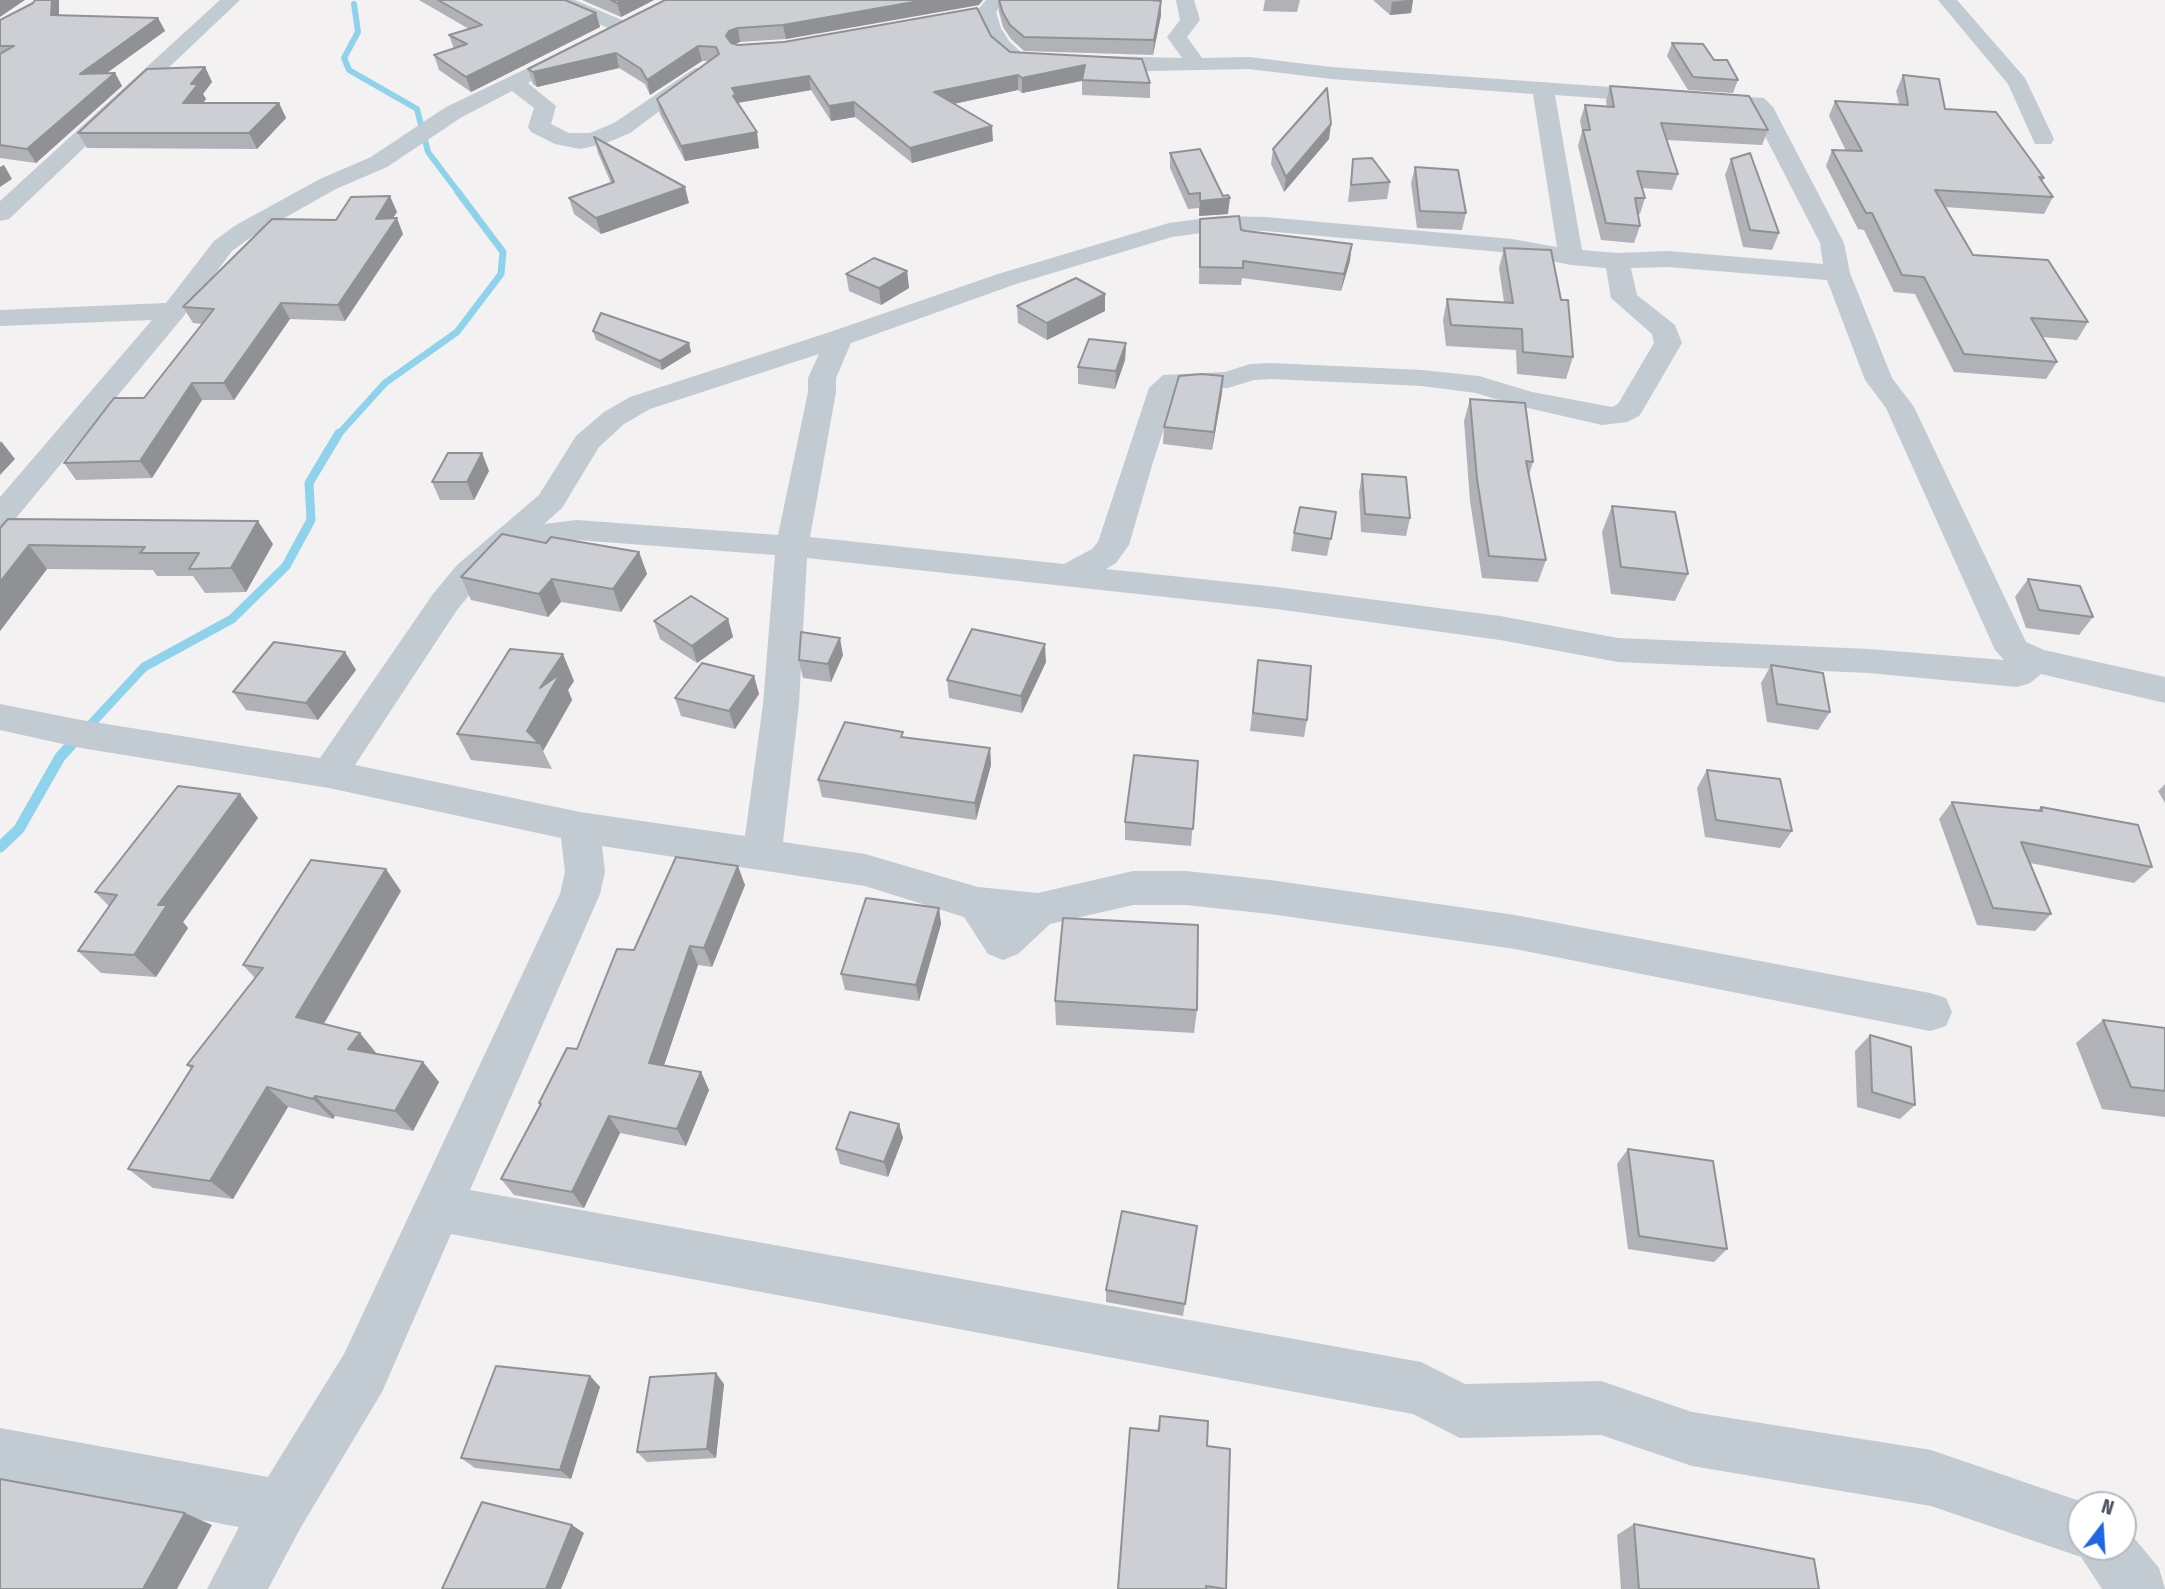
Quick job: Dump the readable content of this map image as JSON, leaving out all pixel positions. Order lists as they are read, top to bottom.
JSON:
{
  "north": "top"
}
